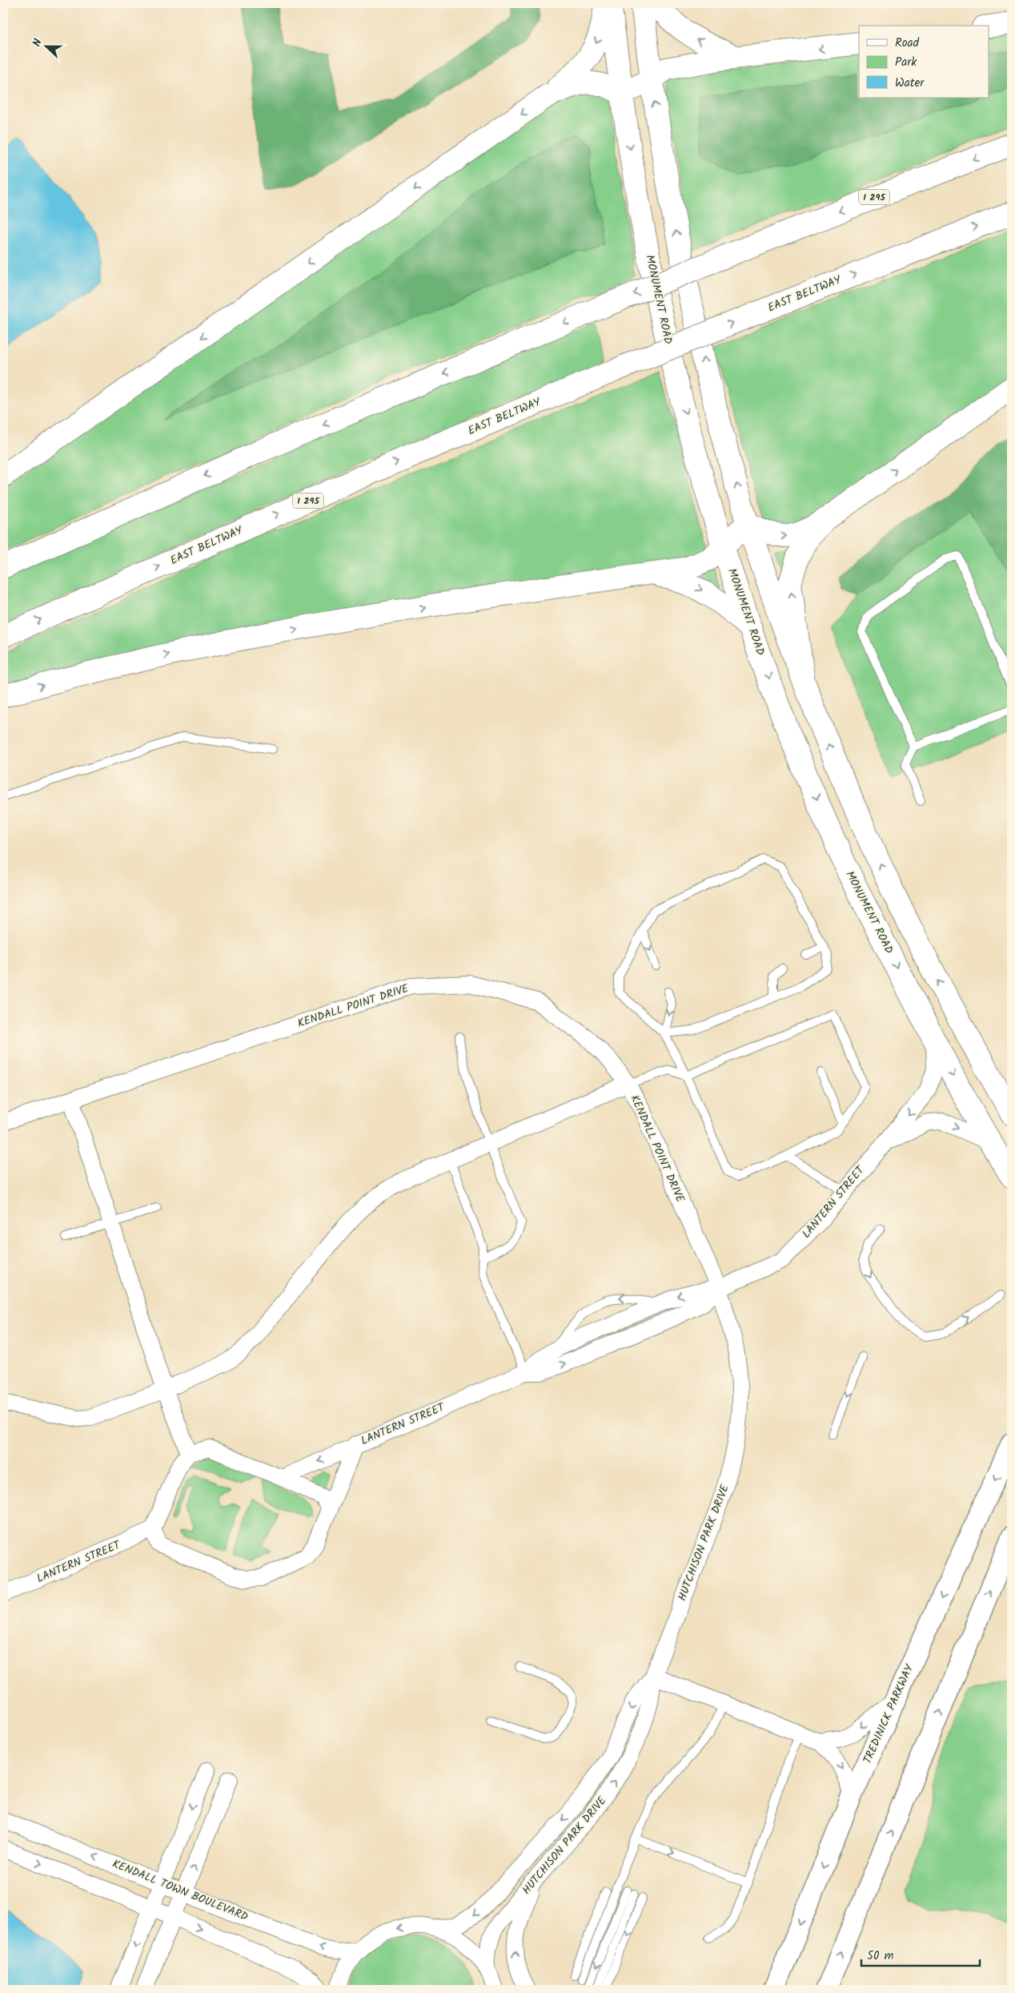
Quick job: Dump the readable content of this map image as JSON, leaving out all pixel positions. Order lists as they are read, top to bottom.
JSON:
{
  "streets": {
    "main road": ["I 295", "EAST BELTWAY", "MONUMENT ROAD"],
    "street": [
      "KENDALL POINT DRIVE",
      "LANTERN STREET",
      "HUTCHISON PARK DRIVE",
      "TREDINICK PARKWAY",
      "KENDALL TOWN BOULEVARD"
    ]
  },
  "crossings": [
    ["MONUMENT ROAD", "LANTERN STREET"],
    ["KENDALL POINT DRIVE", "LANTERN STREET"],
    ["KENDALL POINT DRIVE", "HUTCHISON PARK DRIVE"],
    ["LANTERN STREET", "HUTCHISON PARK DRIVE"]
  ],
  "legend": ["Road", "Park", "Water"],
  "scale_bar": "50 m",
  "north": "left"
}
